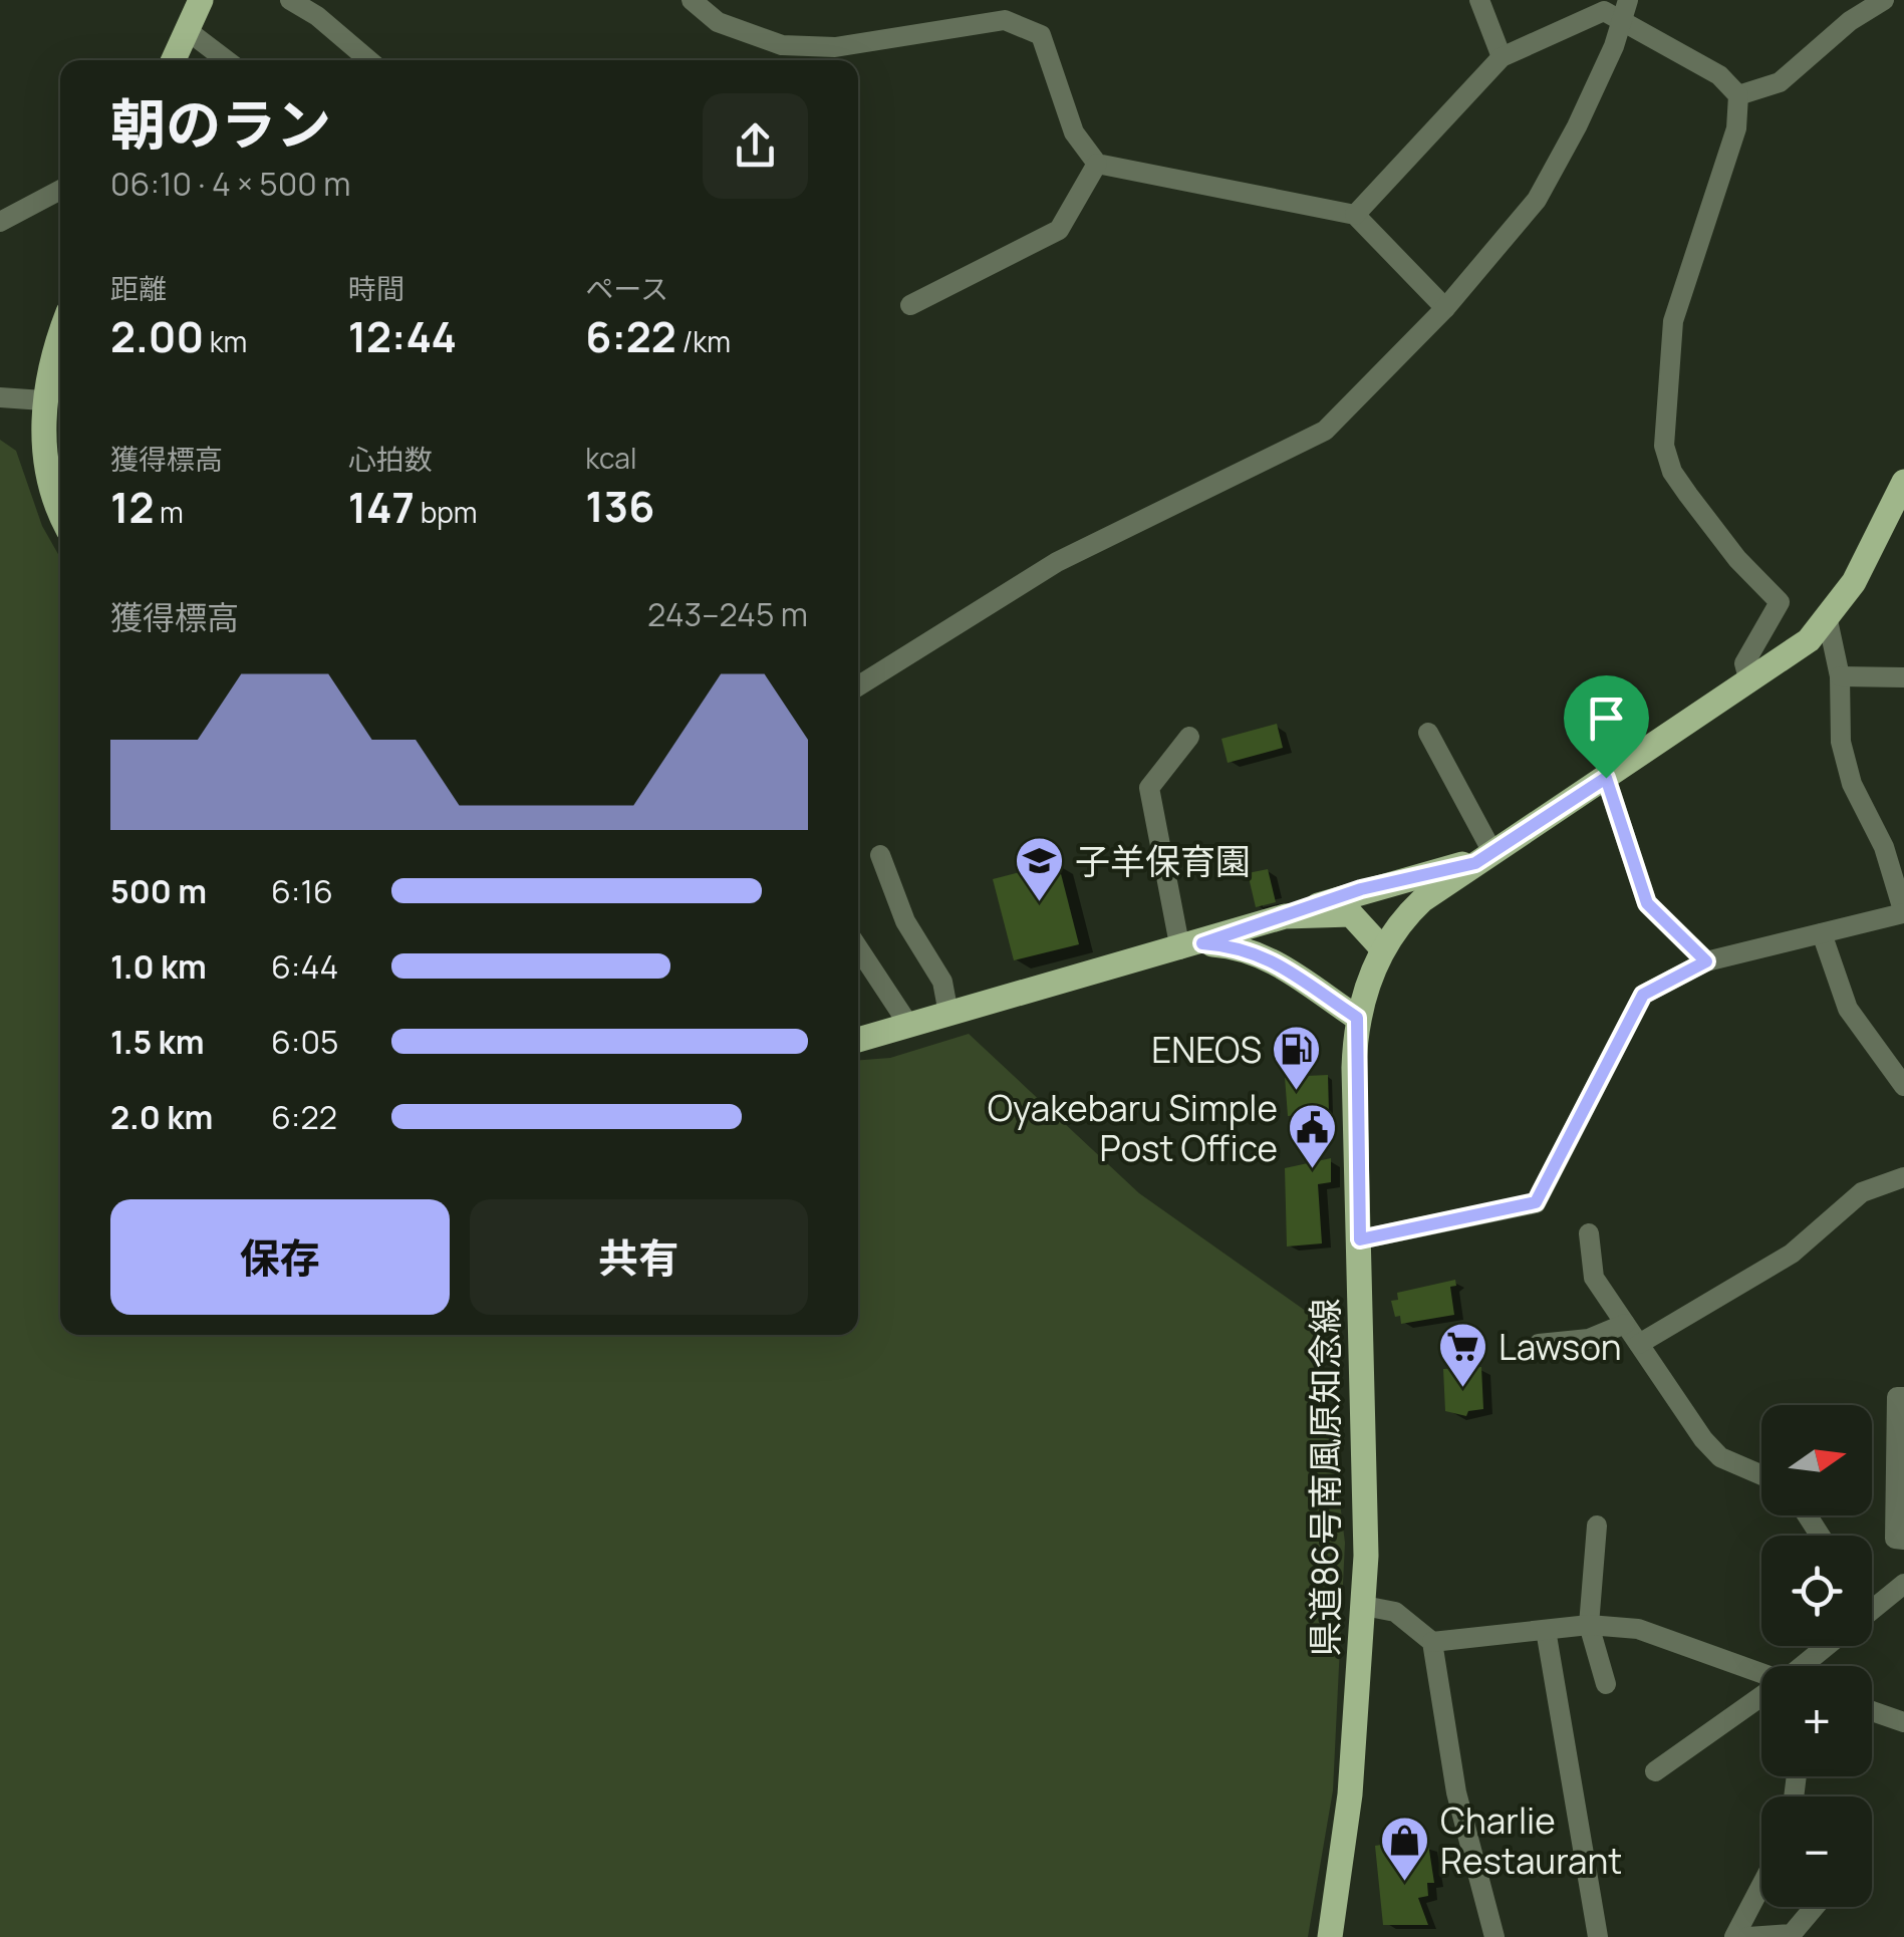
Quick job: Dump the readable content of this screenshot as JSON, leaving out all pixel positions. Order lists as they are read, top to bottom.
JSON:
{
  "streets": {
    "main road": ["県道86号南風原知念線"]
  },
  "places": {
    "school or university": ["子羊保育園"],
    "fuel station": ["ENEOS"],
    "public building": ["Oyakebaru Simple Post Office"],
    "supermarket": ["Lawson"],
    "shop": ["Charlie Restaurant"]
  },
  "north": "right",
  "page": {
    "heading": ["朝のラン", "06:10 · 4 × 500 m"],
    "stats": [
      ["距離", "2.00 km"],
      ["時間", "12:44"],
      ["ペース", "6:22 /km"],
      ["獲得標高", "12 m"],
      ["心拍数", "147 bpm"],
      ["kcal", "136"]
    ],
    "chart": ["獲得標高", "243–245 m"],
    "list": [
      {
        "name": "500 m",
        "note": "6:16"
      },
      {
        "name": "1.0 km",
        "note": "6:44"
      },
      {
        "name": "1.5 km",
        "note": "6:05"
      },
      {
        "name": "2.0 km",
        "note": "6:22"
      }
    ],
    "buttons": ["保存", "共有"],
    "map_buttons": ["+", "−"]
  }
}
